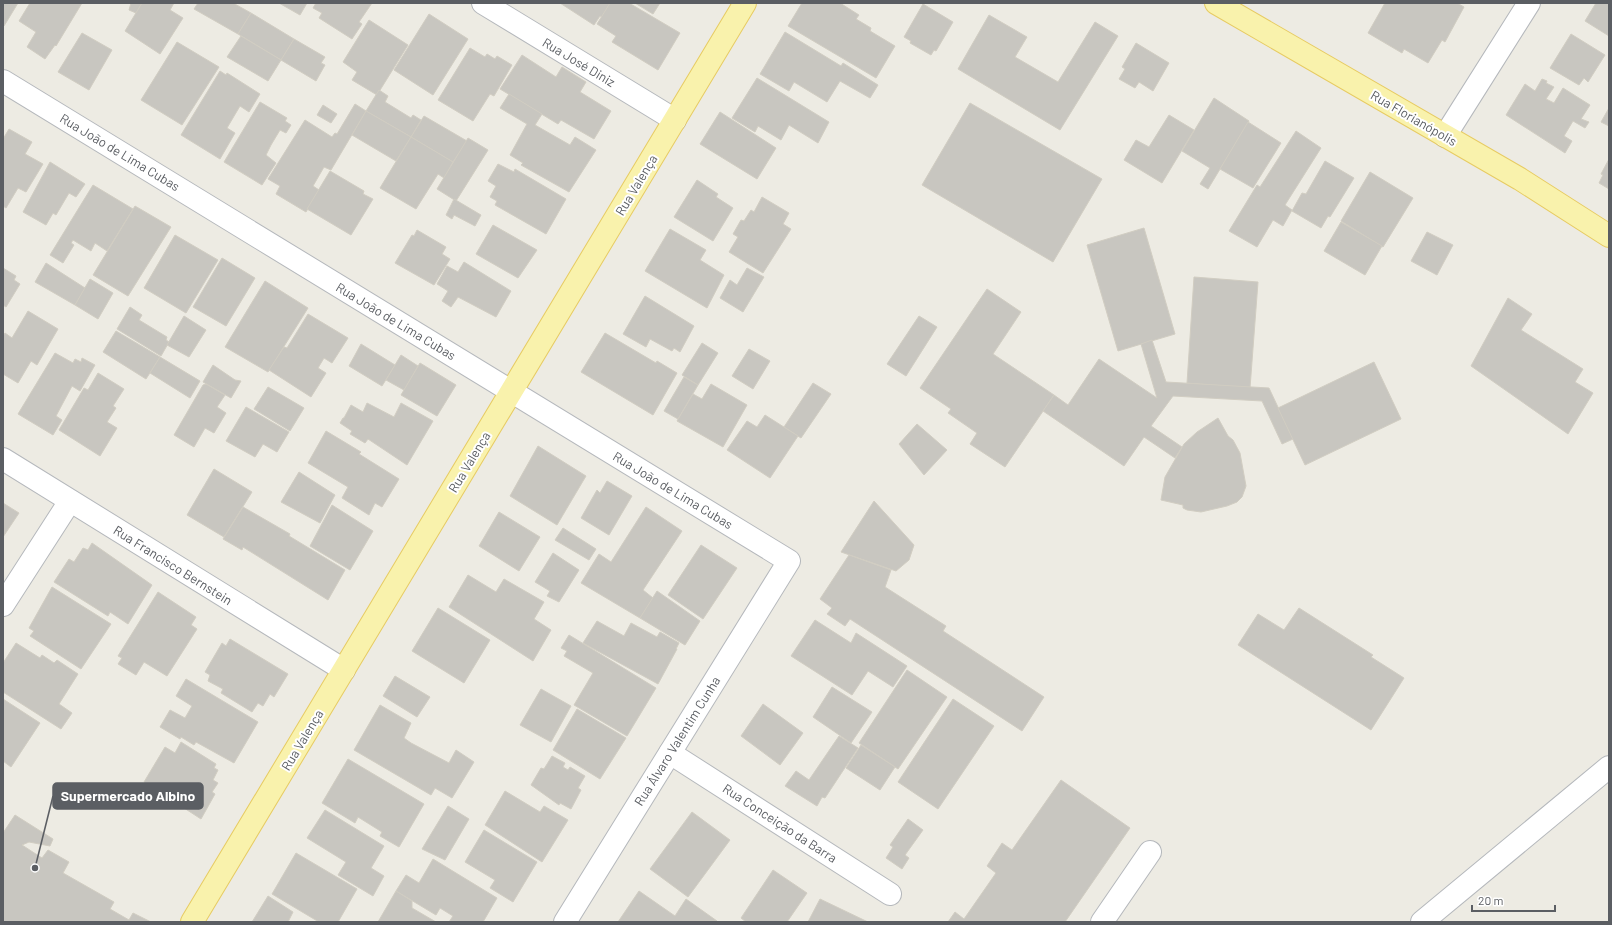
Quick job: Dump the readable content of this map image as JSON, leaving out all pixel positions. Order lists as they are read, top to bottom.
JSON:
{
  "streets": {
    "main road": ["Rua Florianópolis", "Rua Valença"],
    "street": [
      "Rua José Diniz",
      "Rua João de Lima Cubas",
      "Rua Francisco Bernstein",
      "Rua Álvaro Valentim Cunha",
      "Rua Conceição da Barra"
    ]
  },
  "crossings": [
    ["Rua José Diniz", "Rua Valença"],
    ["Rua João de Lima Cubas", "Rua Valença"],
    ["Rua João de Lima Cubas", "Rua Álvaro Valentim Cunha"],
    ["Rua Valença", "Rua Francisco Bernstein"],
    ["Rua Álvaro Valentim Cunha", "Rua Conceição da Barra"]
  ],
  "places": ["Supermercado Albino"],
  "scale_bar": "20 m"
}
